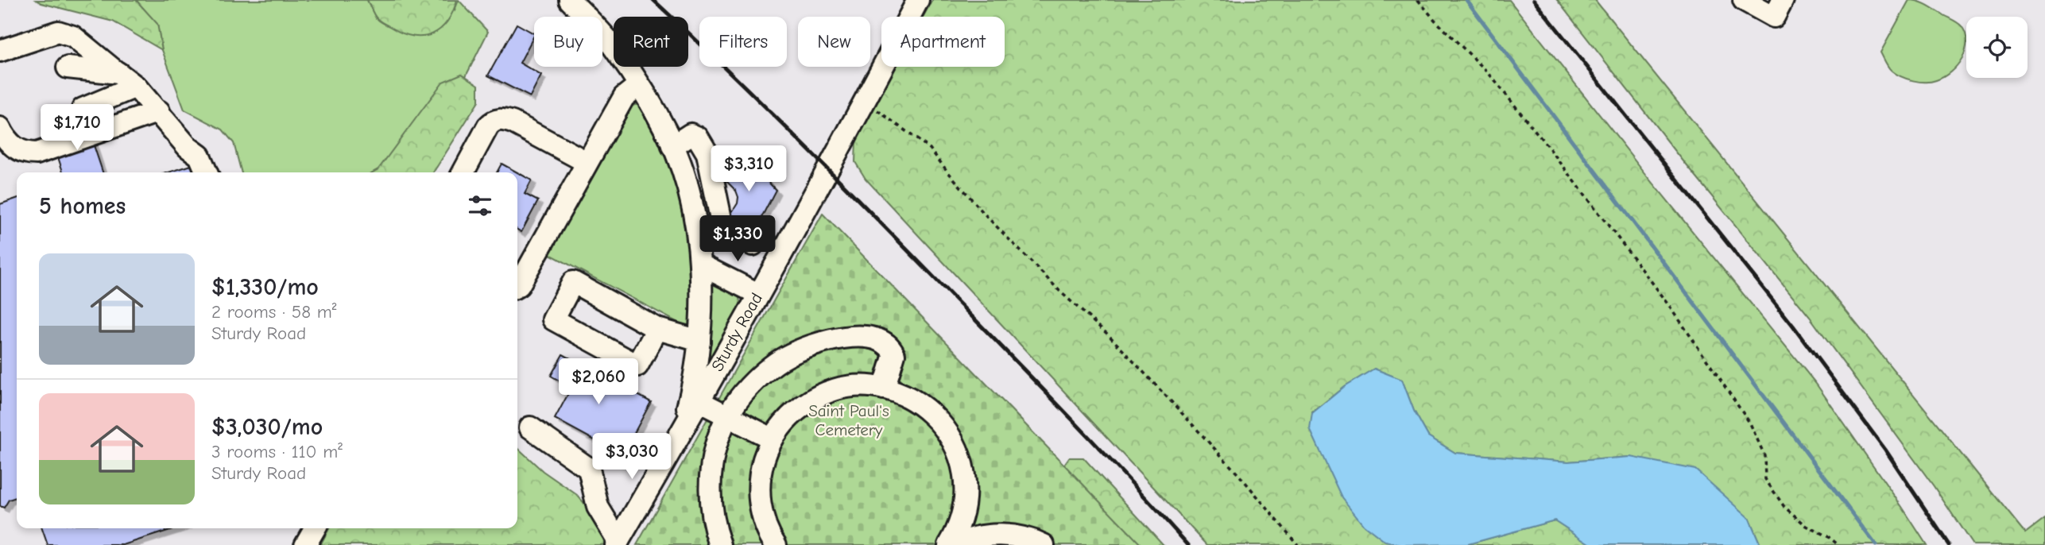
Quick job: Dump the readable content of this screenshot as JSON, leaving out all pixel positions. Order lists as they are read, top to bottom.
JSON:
{
  "streets": {
    "street": ["Sturdy Road"]
  },
  "parks": ["Saint Paul's Cemetery"],
  "page": {
    "chip": [
      "Buy",
      "Rent",
      "Filters",
      "New",
      "Apartment"
    ],
    "price": [
      "$1,710",
      "$3,310",
      "$1,330",
      "$2,060",
      "$3,030"
    ],
    "heading": "5 homes",
    "list": [
      {
        "name": "$1,330/mo",
        "note": "2 rooms · 58 m² · Sturdy Road"
      },
      {
        "name": "$3,030/mo",
        "note": "3 rooms · 110 m² · Sturdy Road"
      }
    ]
  }
}
